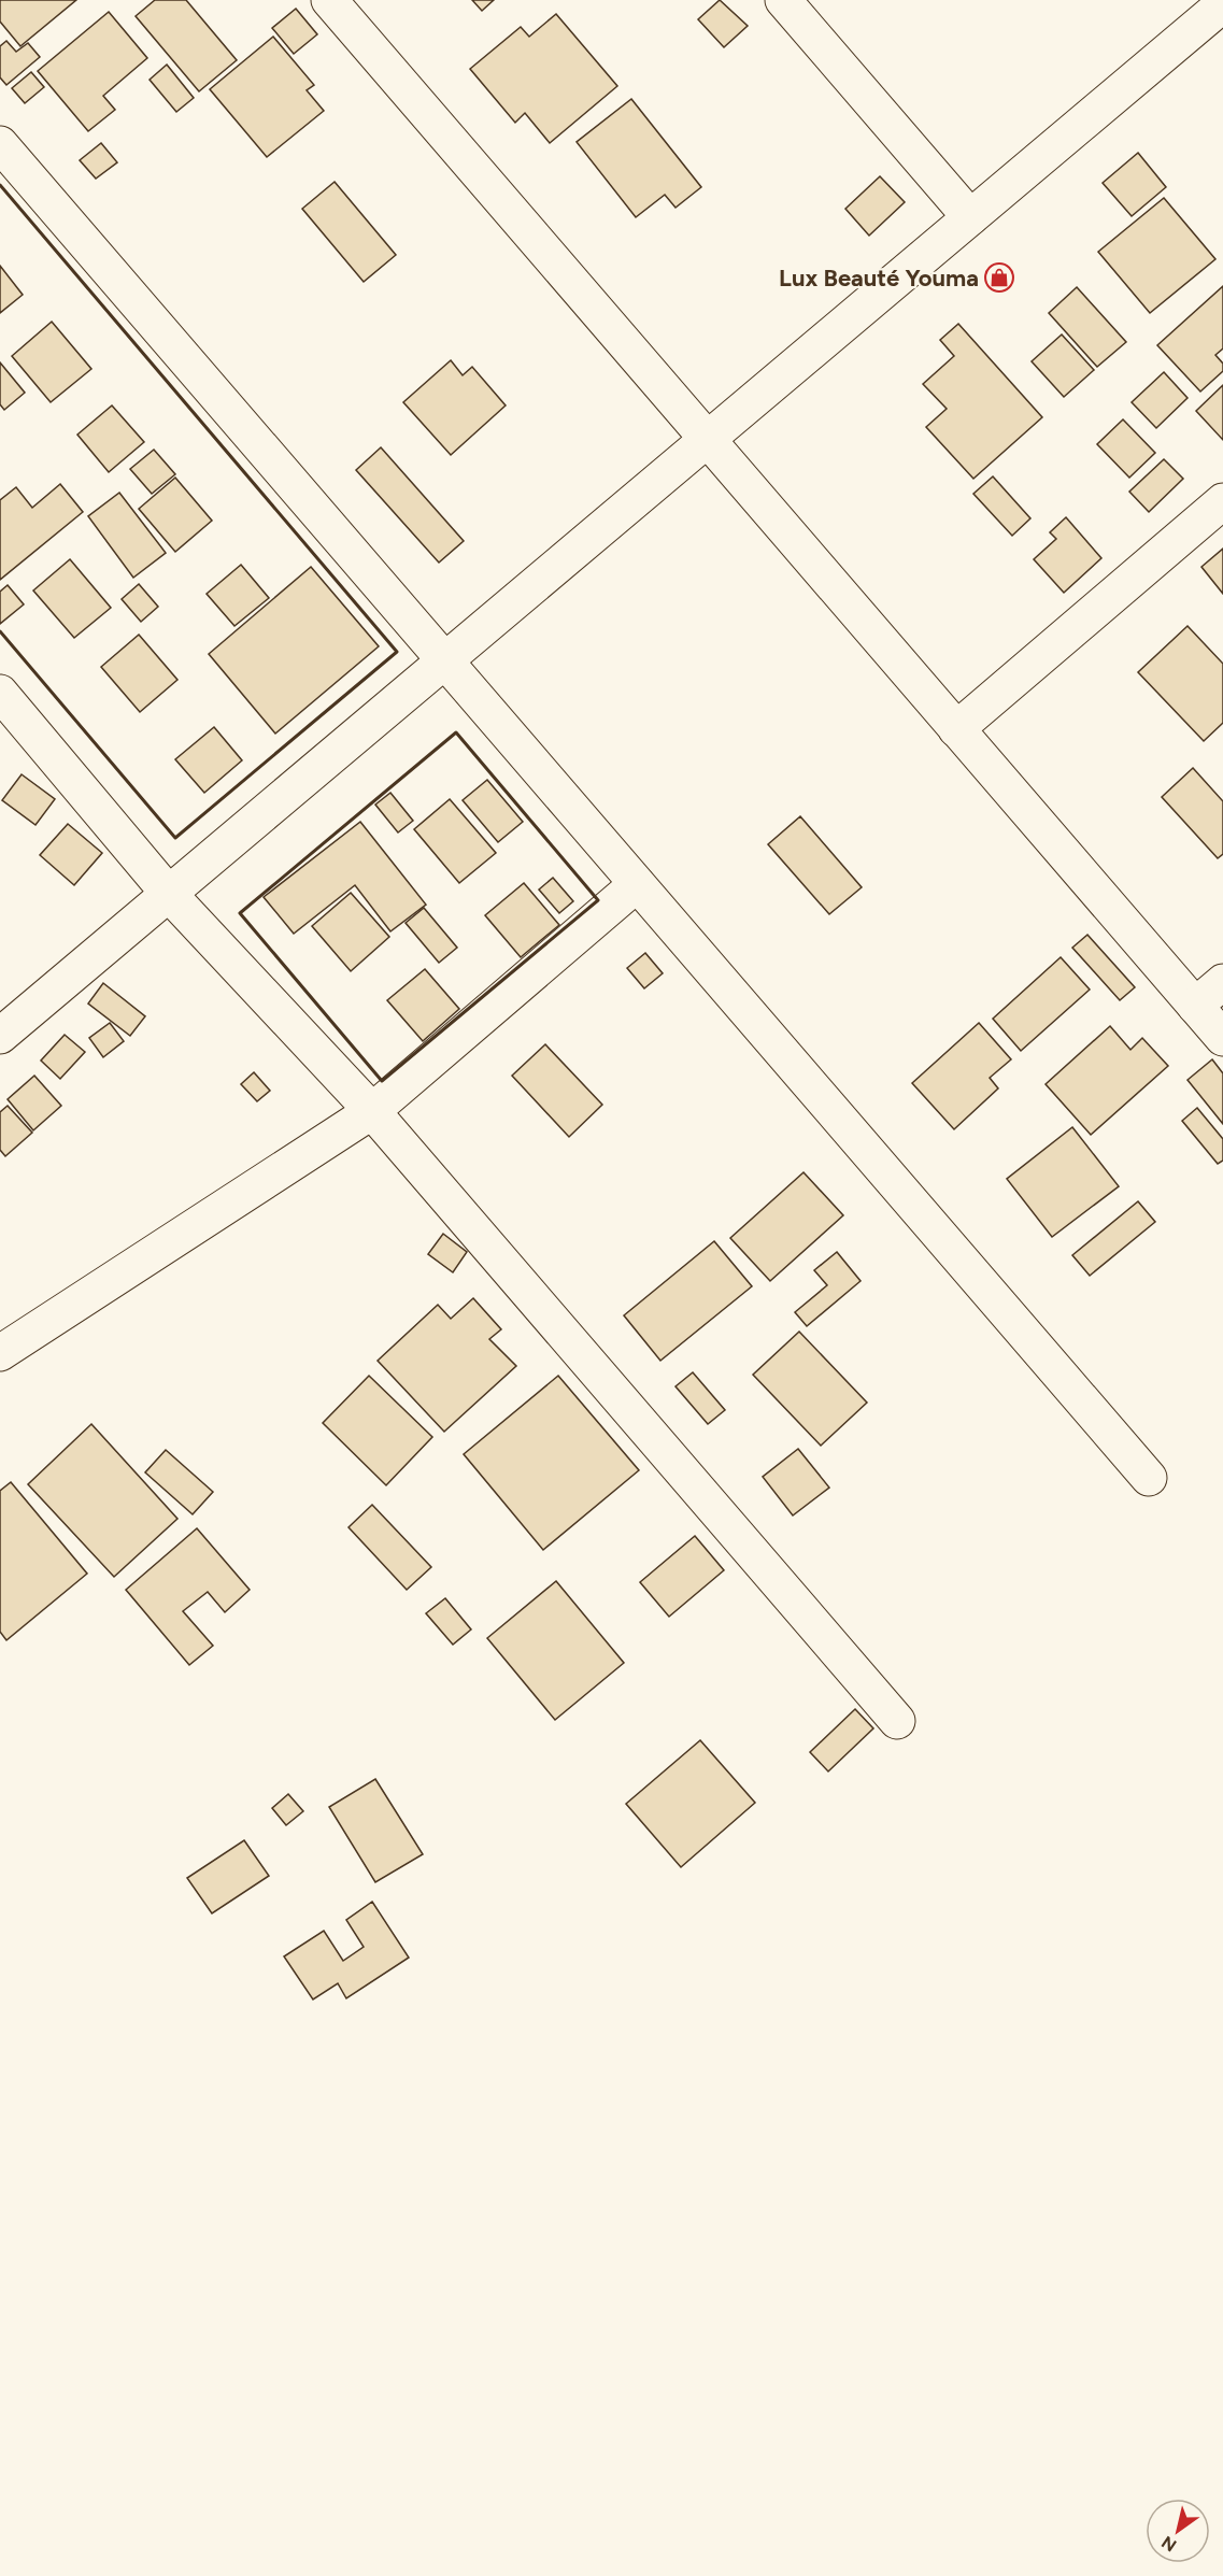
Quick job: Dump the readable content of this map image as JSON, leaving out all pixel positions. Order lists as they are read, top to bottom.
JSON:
{
  "places": {
    "shop": ["Lux Beauté Youma"]
  },
  "north": "bottom left"
}
